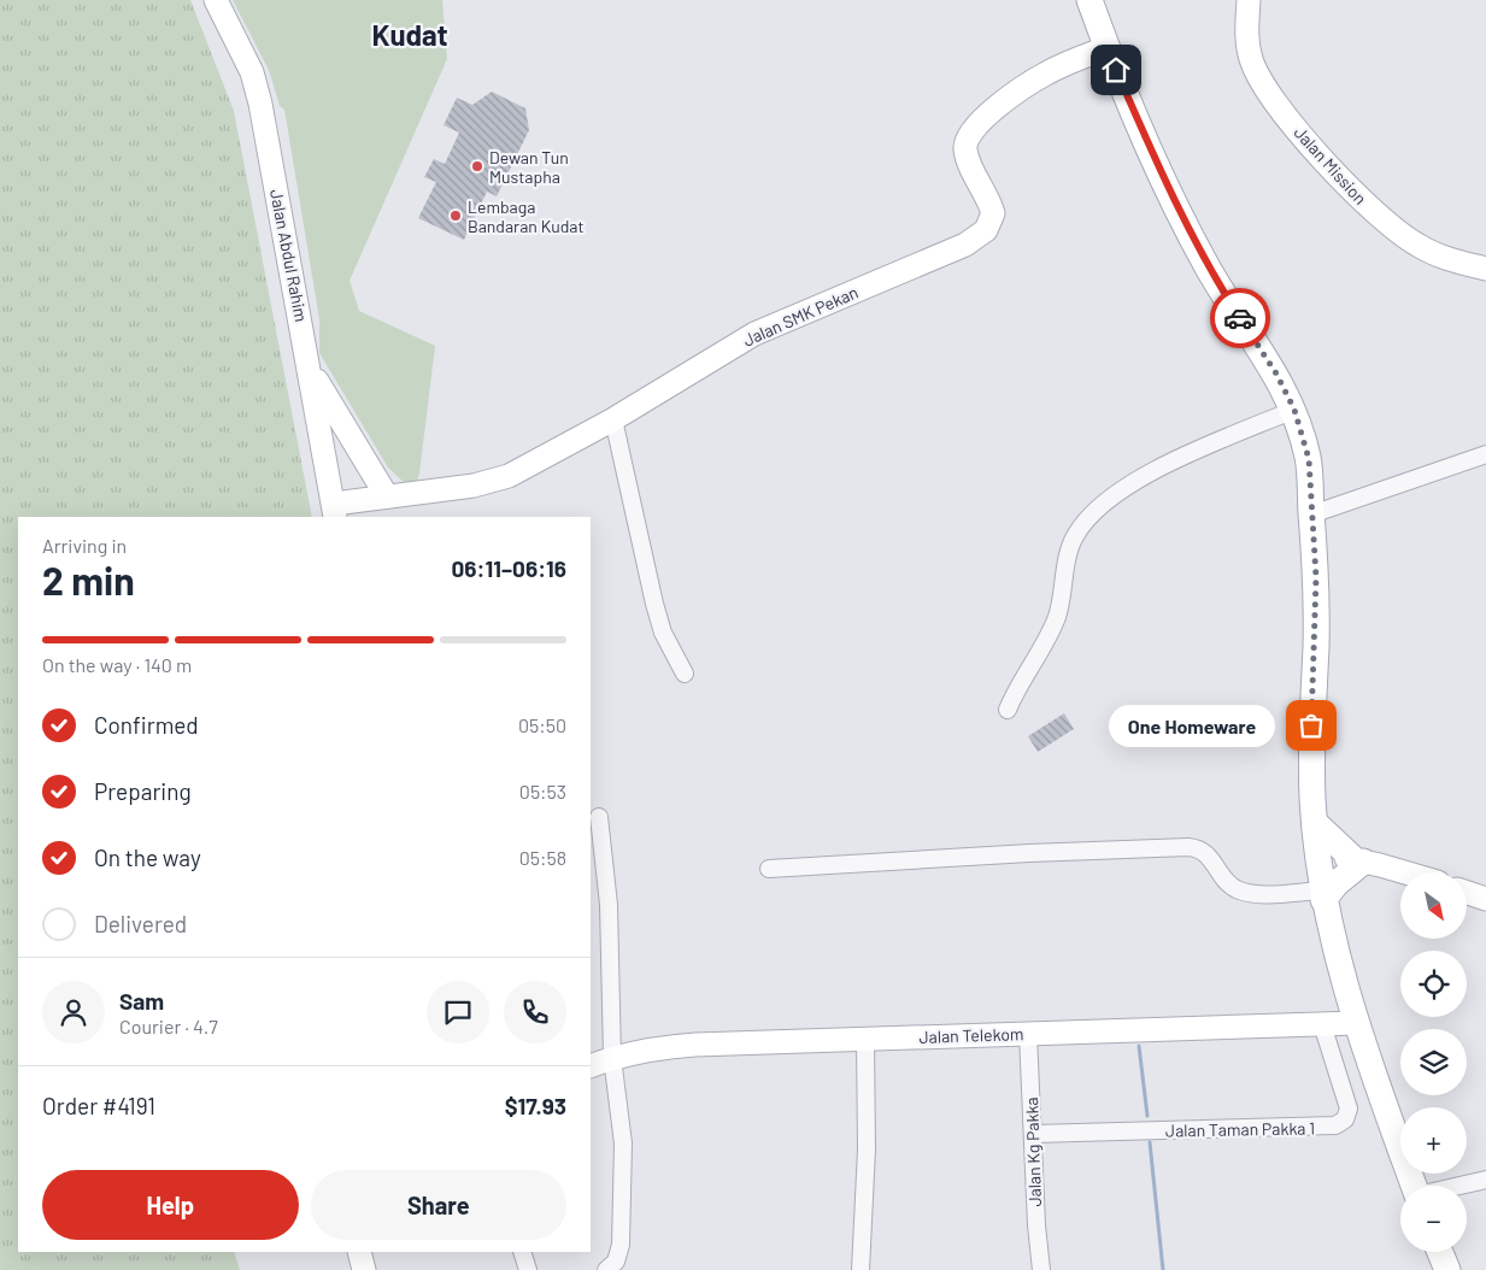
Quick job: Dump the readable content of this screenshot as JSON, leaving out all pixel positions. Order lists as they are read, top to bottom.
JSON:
{
  "streets": {
    "street": [
      "Jalan Mission",
      "Jalan Abdul Rahim",
      "Jalan SMK Pekan",
      "Jalan Telekom",
      "Jalan Taman Pakka 1",
      "Jalan Kg Pakka"
    ]
  },
  "crossings": [
    ["Jalan Abdul Rahim", "Jalan SMK Pekan"],
    ["Jalan Telekom", "Jalan Taman Pakka 1"],
    ["Jalan Telekom", "Jalan Kg Pakka"],
    ["Jalan Taman Pakka 1", "Jalan Kg Pakka"]
  ],
  "districts": ["Kudat"],
  "places": ["Dewan Tun Mustapha", "Lembaga Bandaran Kudat", "One Homeware"],
  "north": "bottom right",
  "page": {
    "heading": ["2 min", "Arriving in", "06:11–06:16"],
    "panel": [
      "Sam",
      "Courier · 4.7",
      "Order #4191",
      "$17.93"
    ],
    "bar": "On the way · 140 m",
    "list": [
      ["Confirmed", "05:50"],
      ["Preparing", "05:53"],
      ["On the way", "05:58"],
      "Delivered"
    ],
    "bubble": "One Homeware",
    "map_buttons": ["+", "−"],
    "buttons": ["Help", "Share"]
  }
}
